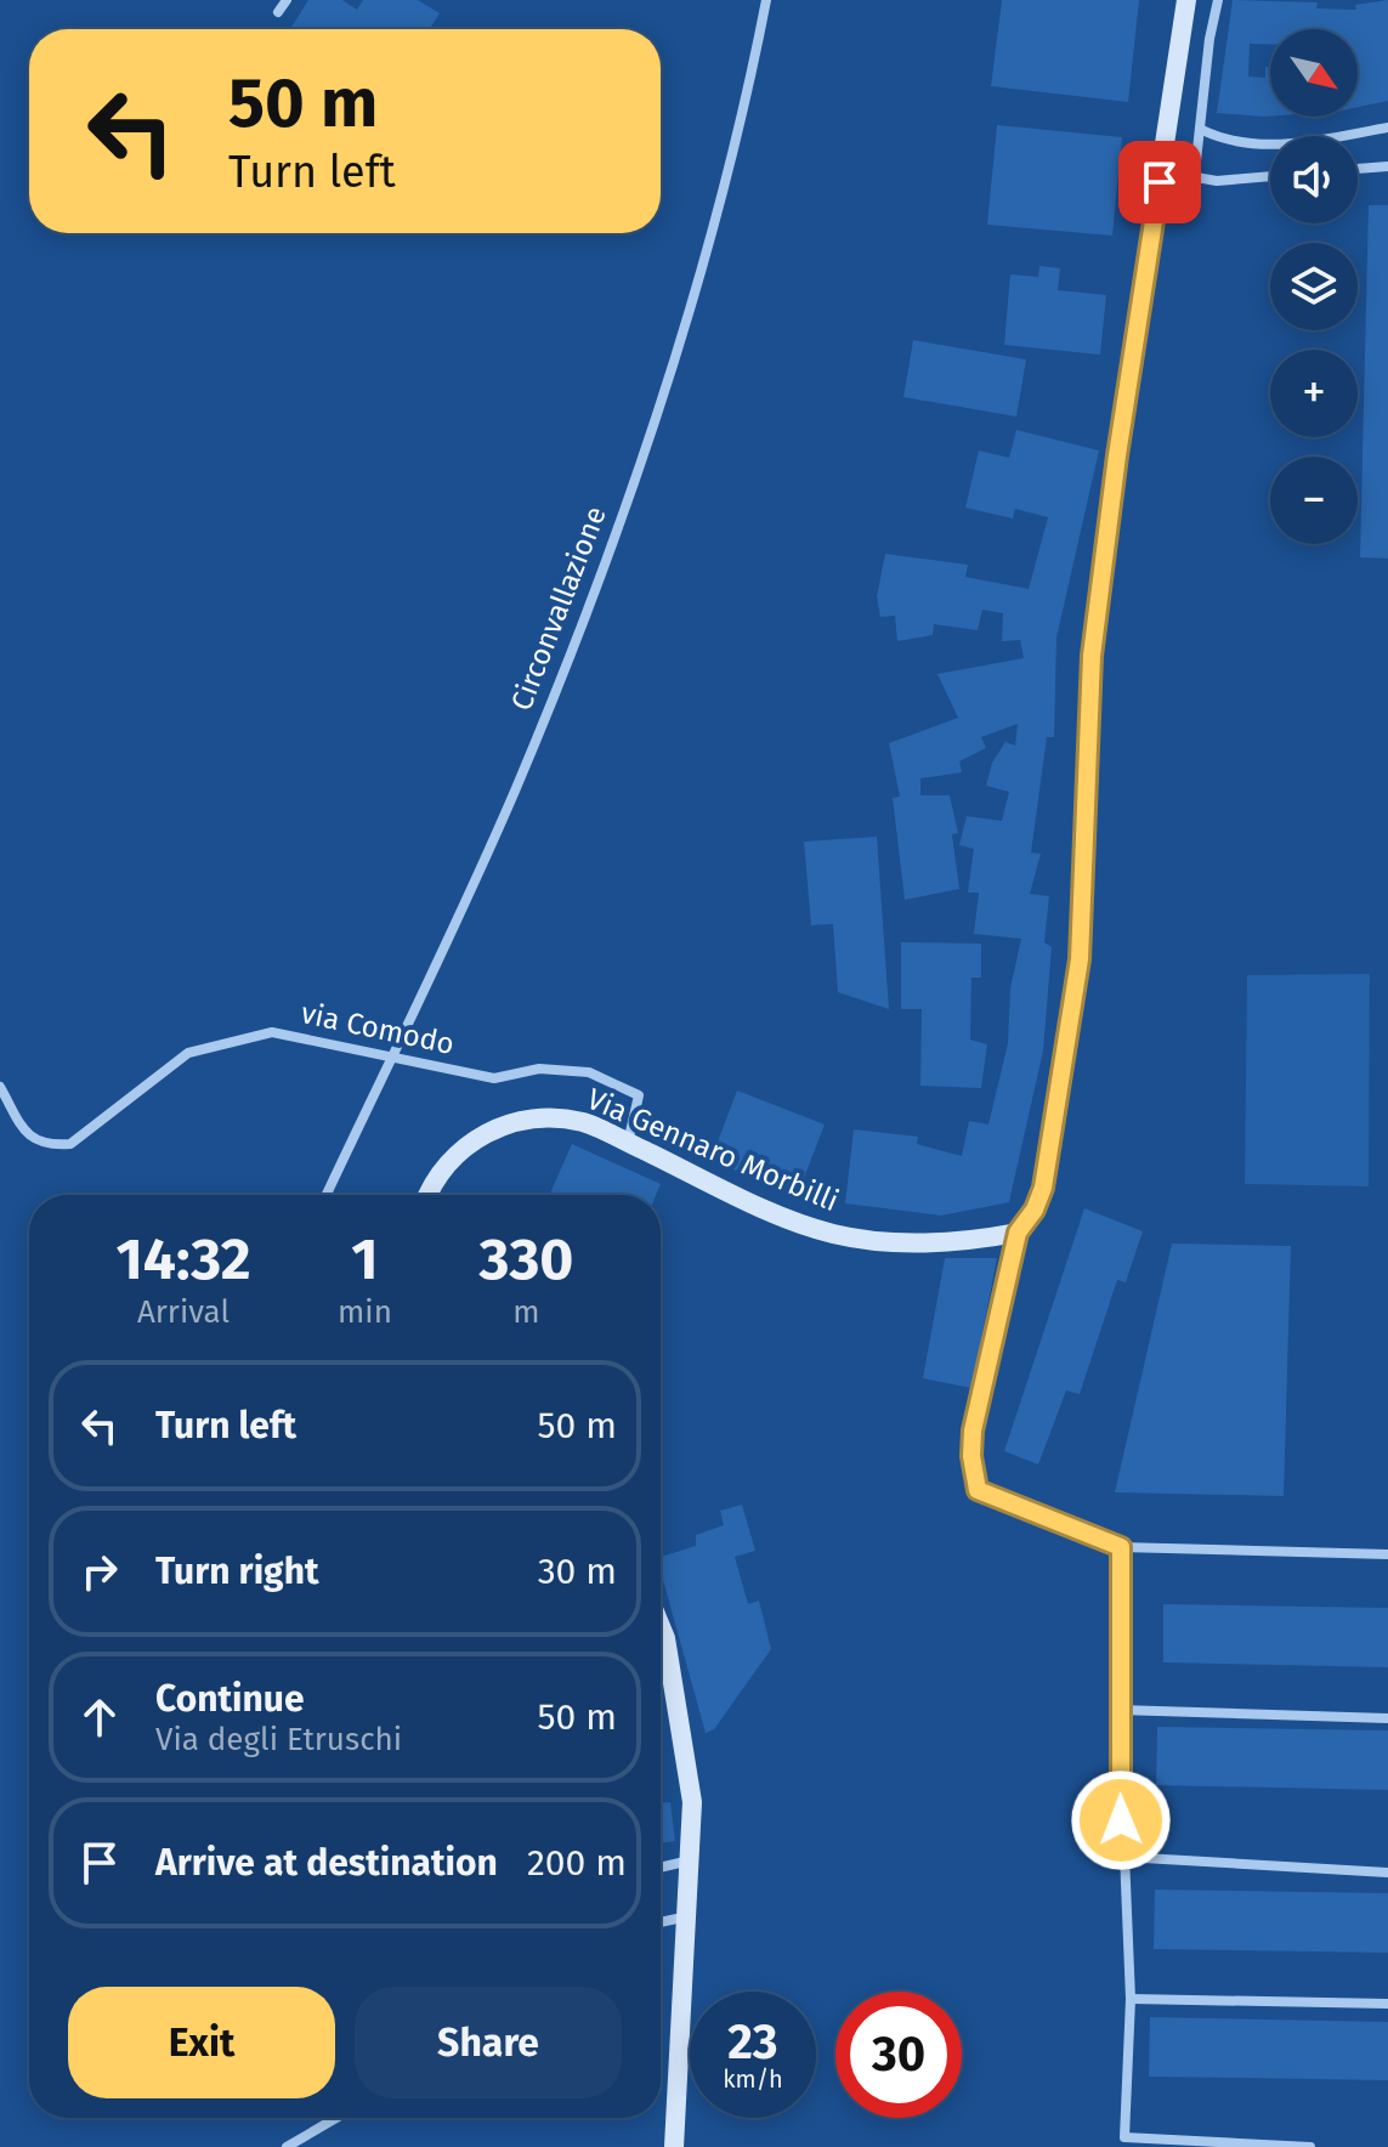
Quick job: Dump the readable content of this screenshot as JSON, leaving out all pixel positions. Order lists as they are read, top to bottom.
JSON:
{
  "streets": {
    "main road": ["Via Gennaro Morbilli"],
    "street": ["Circonvallazione", "via Comodo"]
  },
  "crossings": [
    ["Circonvallazione", "via Comodo"],
    ["via Comodo", "Via Gennaro Morbilli"]
  ],
  "north": "bottom right",
  "page": {
    "map_buttons": ["+", "−"],
    "turn": ["50 m", "Turn left"],
    "eta": [
      "14:32",
      "Arrival",
      "1",
      "min",
      "330",
      "m"
    ],
    "list": [
      {
        "name": "Turn left",
        "value": "50 m"
      },
      {
        "name": "Turn right",
        "value": "30 m"
      },
      {
        "name": "Continue",
        "note": "Via degli Etruschi",
        "value": "50 m"
      },
      {
        "name": "Arrive at destination",
        "value": "200 m"
      }
    ],
    "buttons": ["Exit", "Share"],
    "speed": "23 km/h",
    "limit": "30"
  }
}
